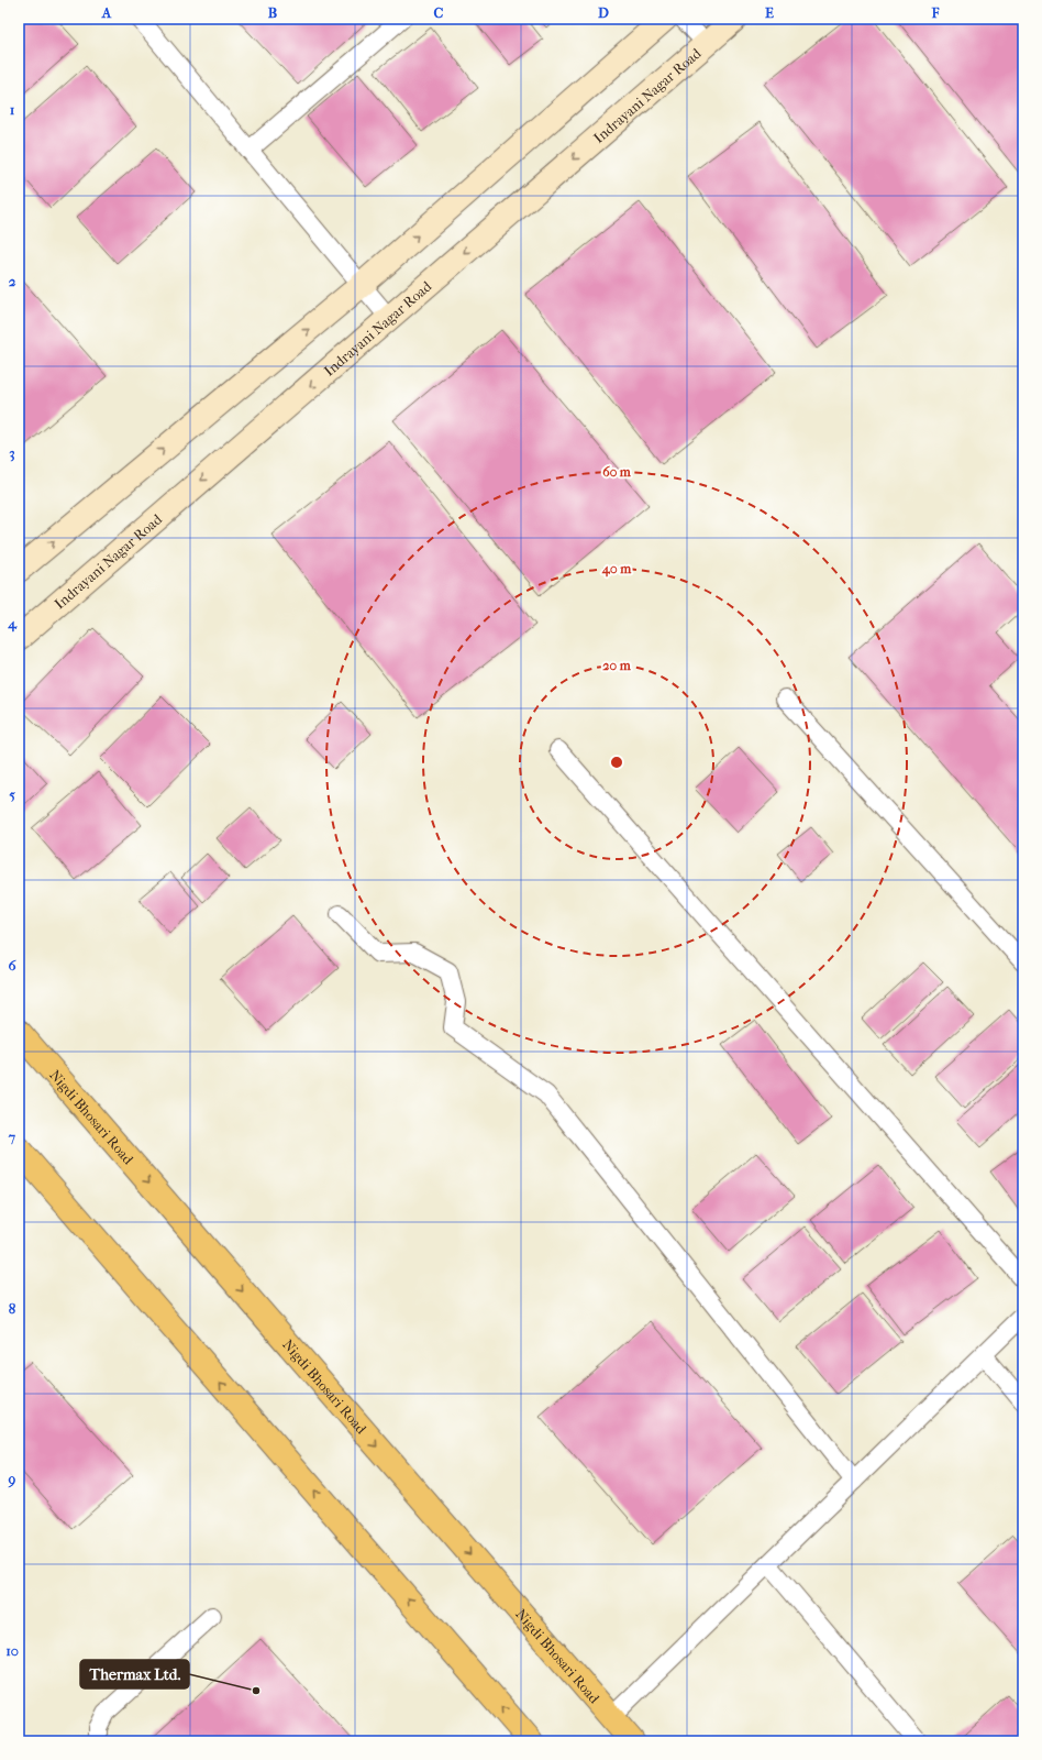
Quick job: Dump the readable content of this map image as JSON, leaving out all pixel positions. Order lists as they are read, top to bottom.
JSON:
{
  "streets": {
    "main road": ["Indrayani Nagar Road", "Nigdi Bhosari Road"]
  },
  "places": ["Thermax Ltd."],
  "grid": {
    "columns": [
      "A",
      "B",
      "C",
      "D",
      "E",
      "F"
    ],
    "rows": [
      "1",
      "2",
      "3",
      "4",
      "5",
      "6",
      "7",
      "8",
      "9",
      "10"
    ]
  },
  "rings": ["60 m", "40 m", "20 m"]
}
